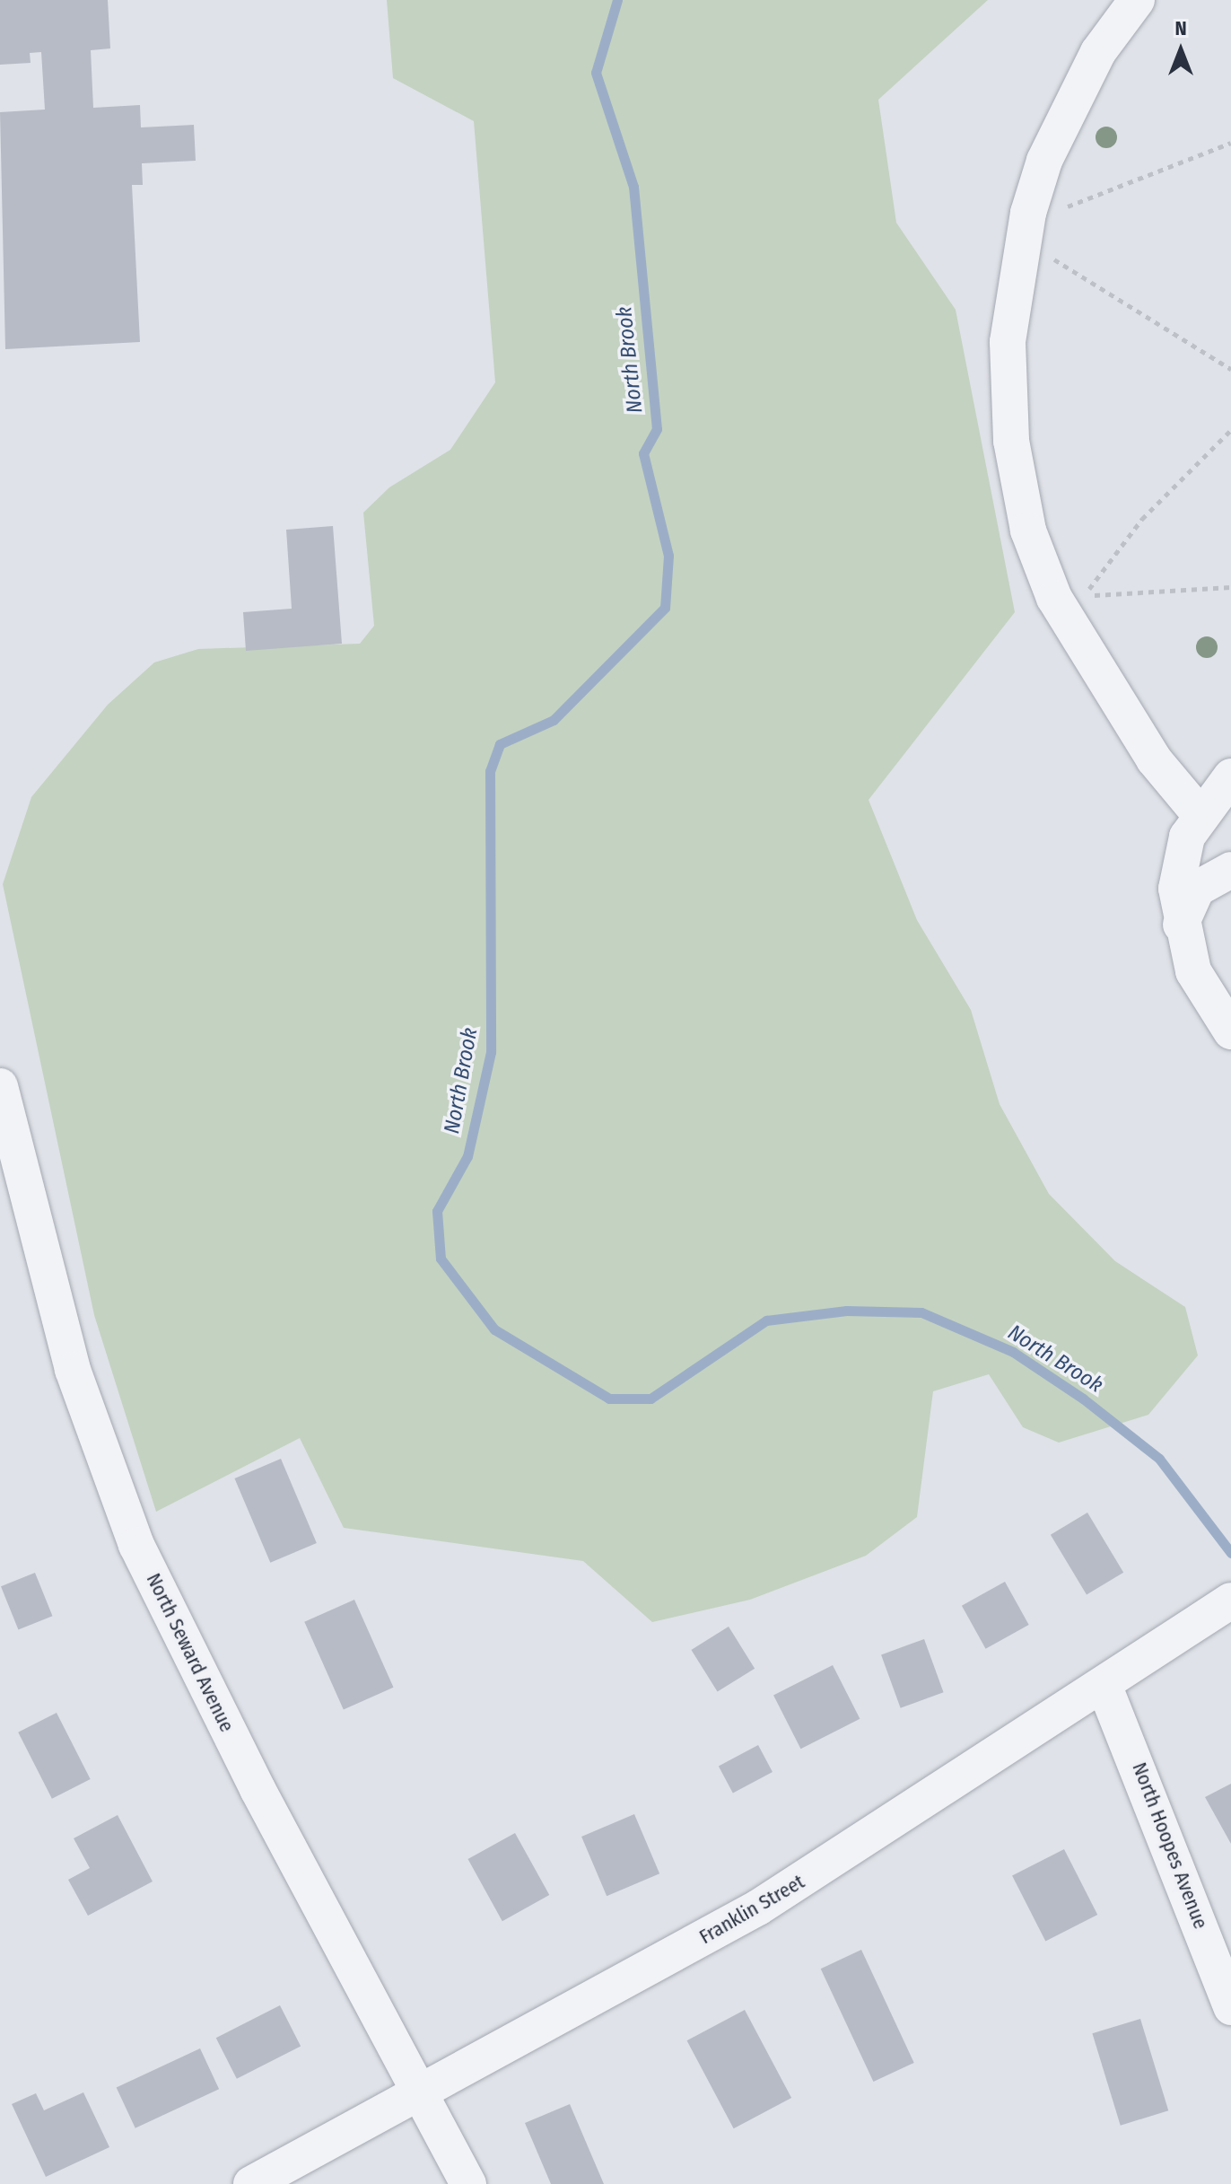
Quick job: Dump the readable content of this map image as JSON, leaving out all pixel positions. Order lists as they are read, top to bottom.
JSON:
{
  "streets": {
    "street": ["North Seward Avenue", "North Hoopes Avenue", "Franklin Street"]
  },
  "crossings": [
    ["North Seward Avenue", "Franklin Street"],
    ["North Hoopes Avenue", "Franklin Street"]
  ],
  "water": ["North Brook"],
  "north": "top"
}
